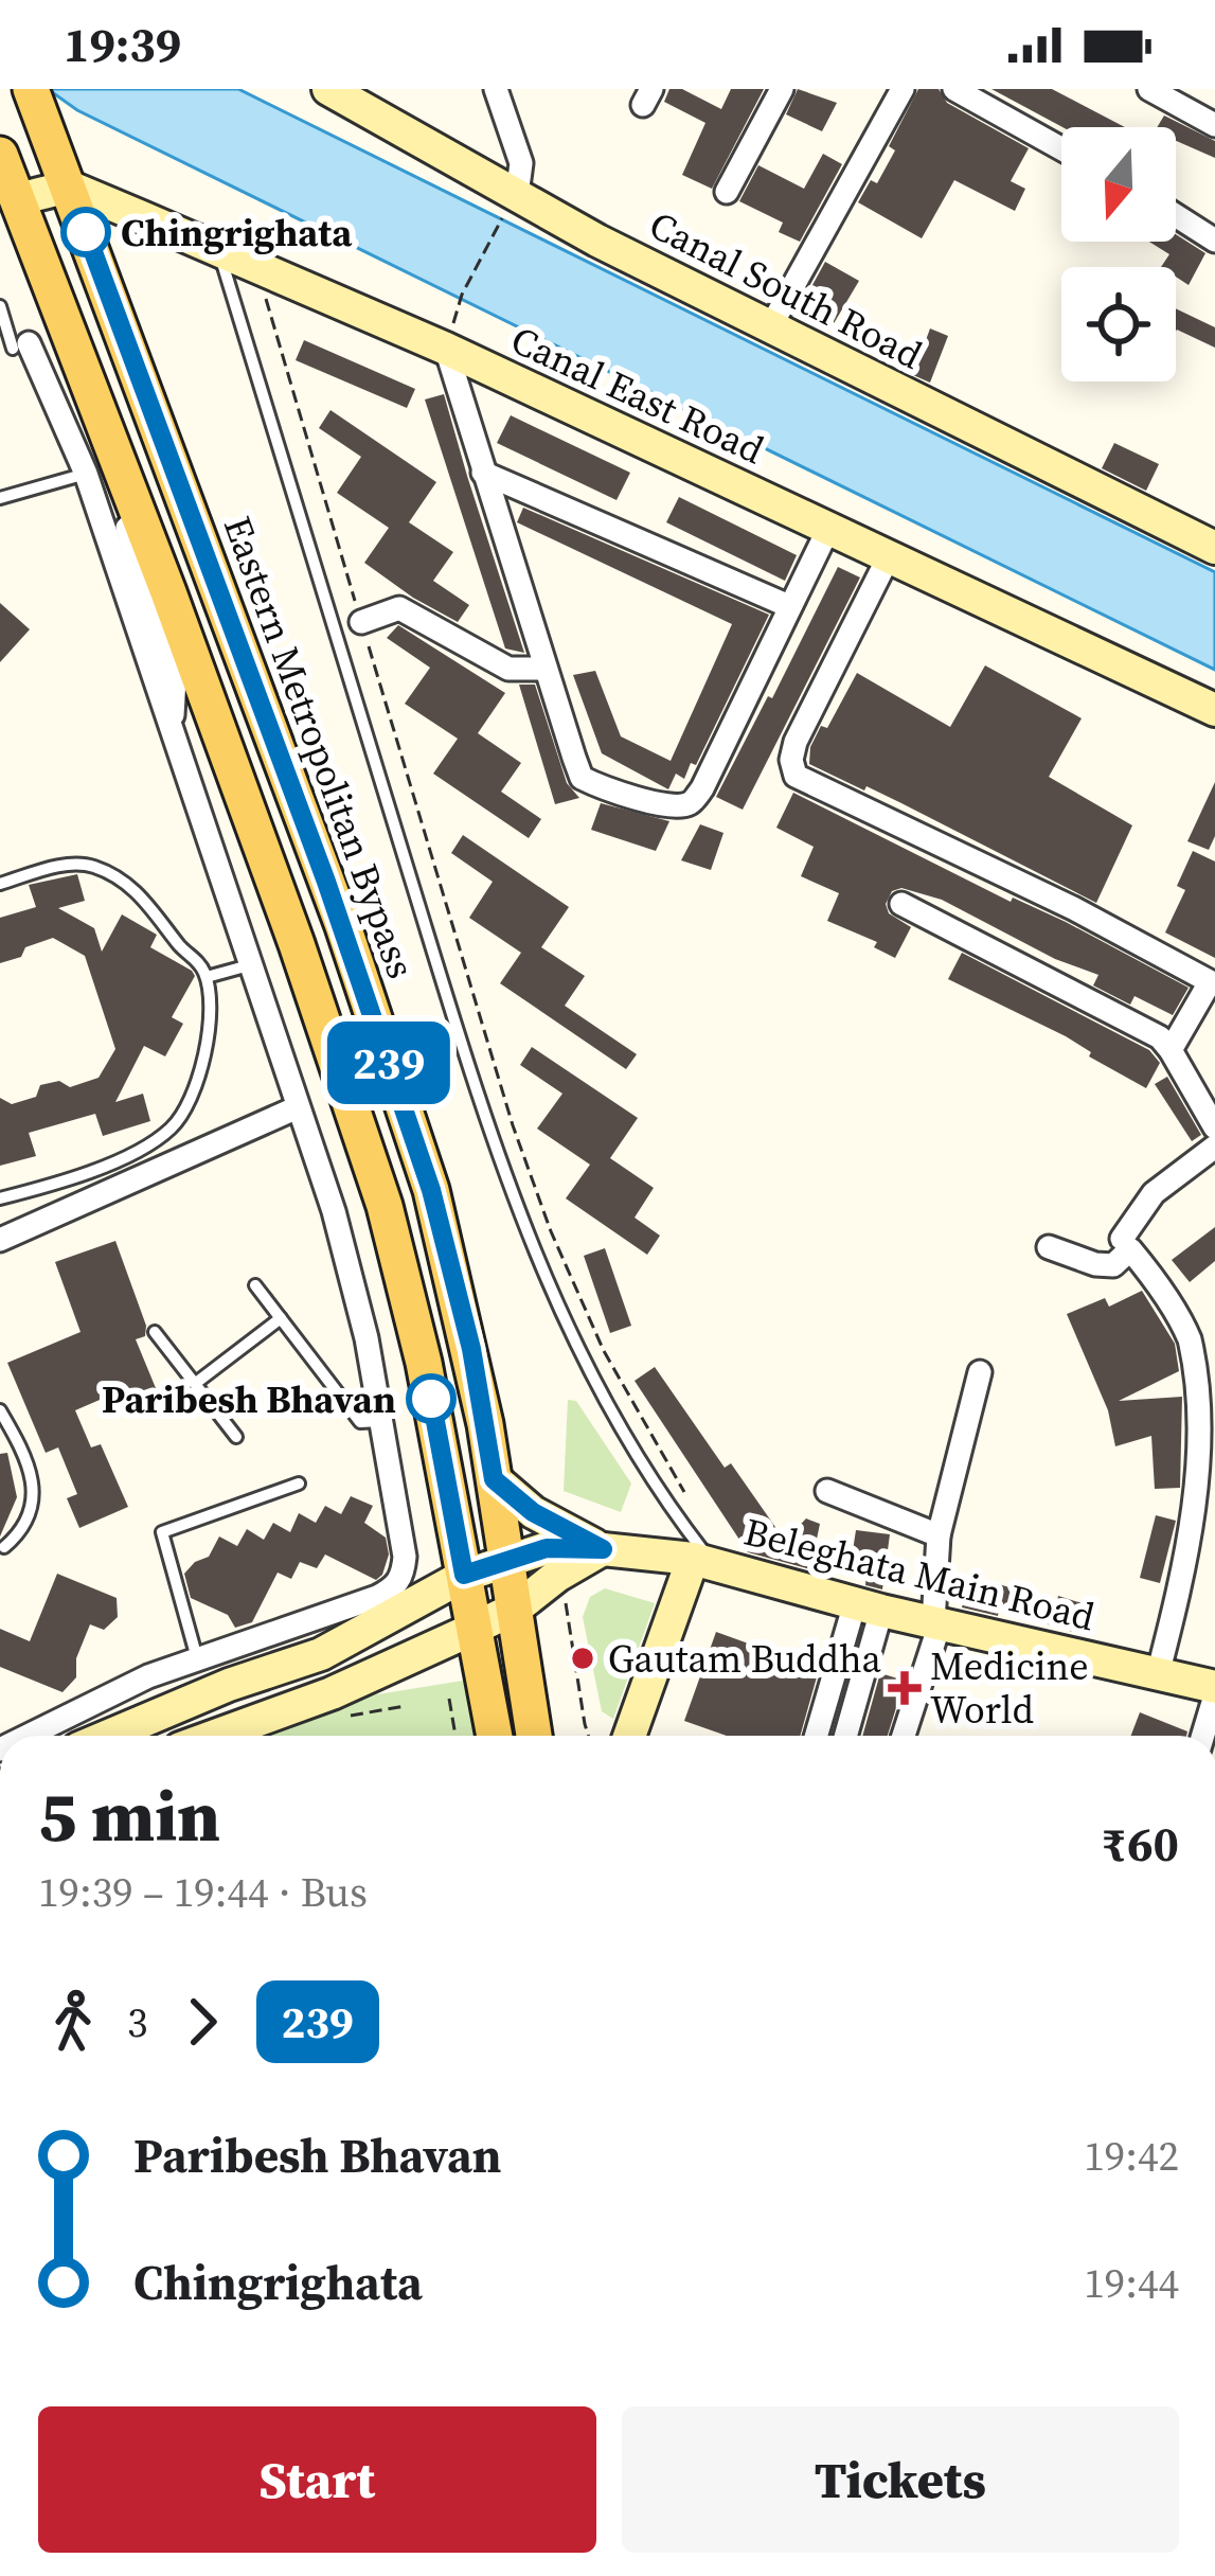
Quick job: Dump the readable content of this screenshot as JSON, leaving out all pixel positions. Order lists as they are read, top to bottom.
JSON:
{
  "streets": {
    "main road": [
      "Canal South Road",
      "Canal East Road",
      "Eastern Metropolitan Bypass",
      "Beleghata Main Road"
    ]
  },
  "crossings": [
    ["Canal East Road", "Eastern Metropolitan Bypass"],
    ["Eastern Metropolitan Bypass", "Beleghata Main Road"]
  ],
  "places": {
    "other": ["Chingrighata", "Paribesh Bhavan", "Gautam Buddha"],
    "health": ["Medicine World"]
  },
  "lines": ["bus line 239"],
  "north": "bottom",
  "page": {
    "status": "19:39",
    "on_map": "239",
    "heading": ["5 min", "19:39 – 19:44 · Bus", "₹60"],
    "legs": ["3", "239"],
    "list": [
      {
        "name": "Paribesh Bhavan",
        "value": "19:42"
      },
      {
        "name": "Chingrighata",
        "value": "19:44"
      }
    ],
    "buttons": ["Start", "Tickets"]
  }
}
